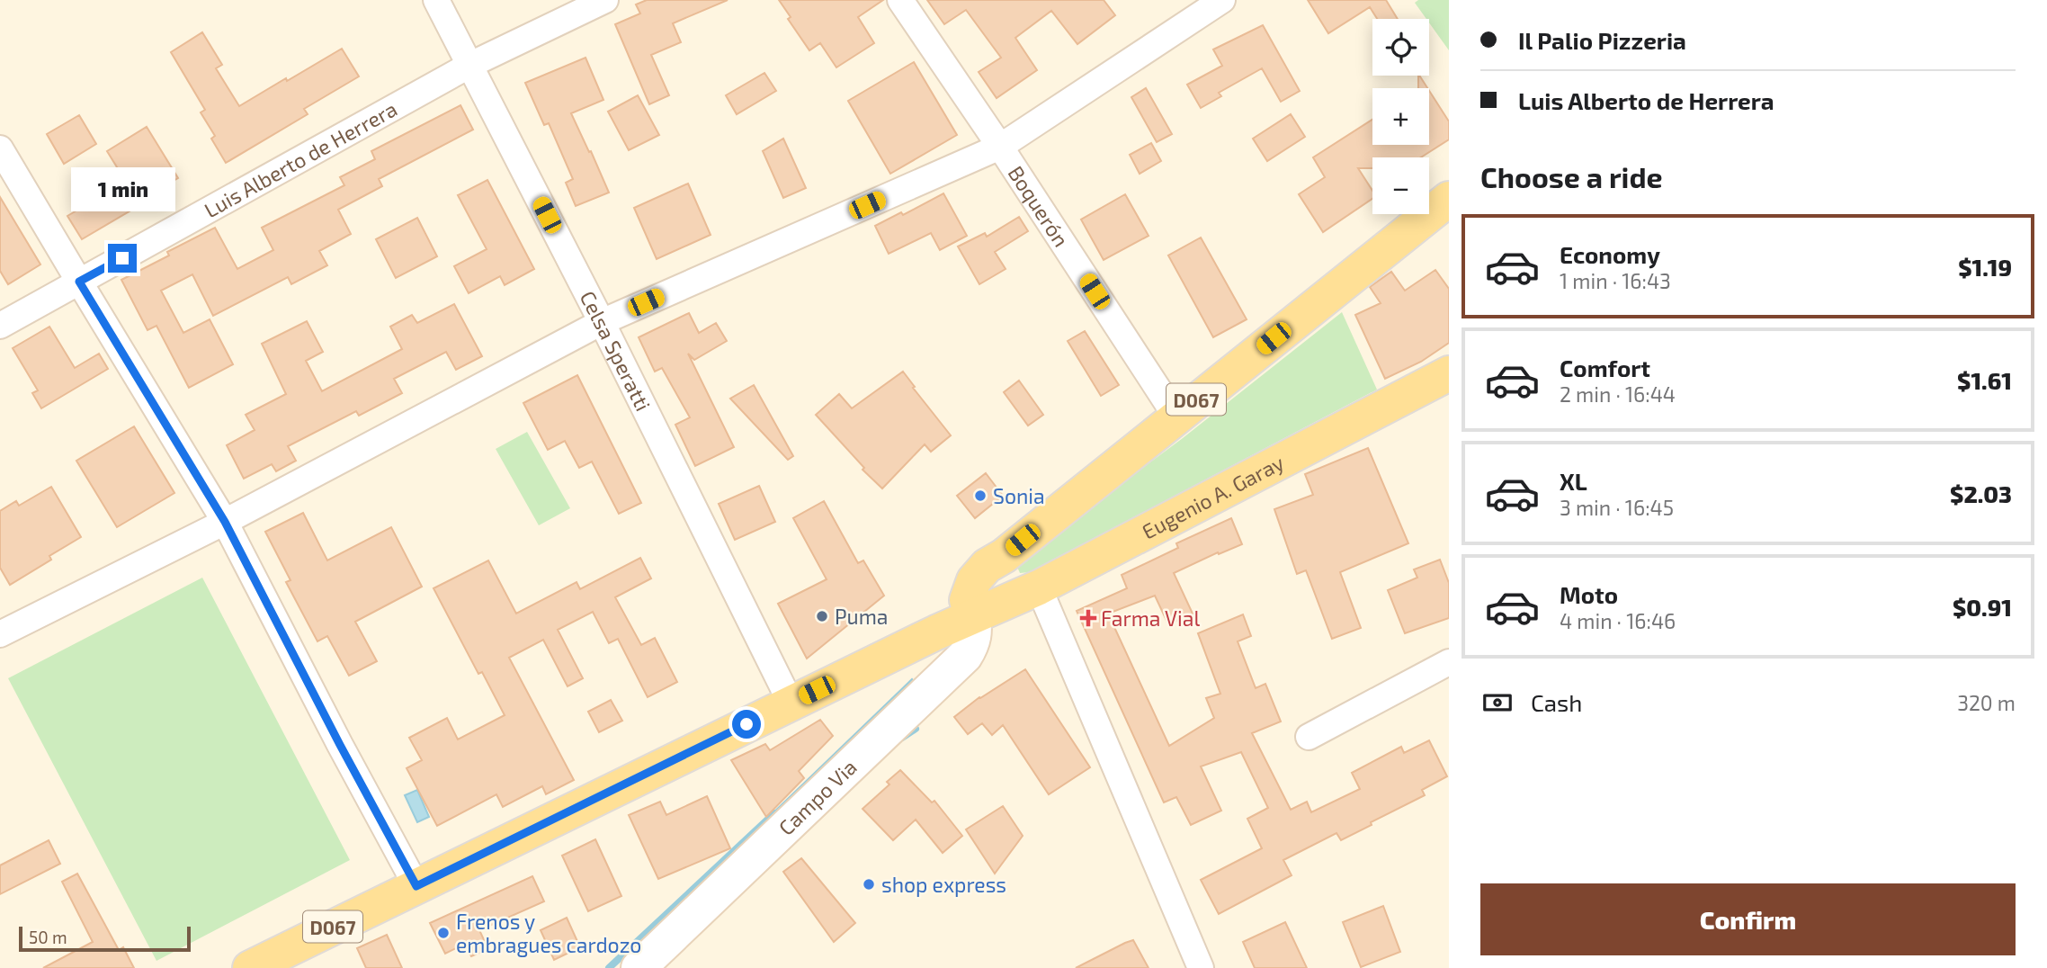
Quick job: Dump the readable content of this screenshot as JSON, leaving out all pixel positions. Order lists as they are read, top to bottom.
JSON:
{
  "streets": {
    "main road": ["D067", "Eugenio A. Garay"],
    "street": [
      "Luis Alberto de Herrera",
      "Boquerón",
      "Celsa Speratti",
      "Campo Via"
    ]
  },
  "crossings": [
    ["Luis Alberto de Herrera", "Celsa Speratti"],
    ["Boquerón", "D067"],
    ["Celsa Speratti", "D067"],
    ["D067", "Eugenio A. Garay"],
    ["D067", "Campo Via"],
    ["Eugenio A. Garay", "Campo Via"]
  ],
  "places": {
    "other": [
      "Sonia",
      "Puma",
      "shop express",
      "Frenos y embragues cardozo"
    ],
    "health": ["Farma Vial"]
  },
  "scale_bar": "50 m",
  "page": {
    "banner": ["Il Palio Pizzeria", "Luis Alberto de Herrera"],
    "map_buttons": ["+", "−"],
    "heading": "Choose a ride",
    "bubble": "1 min",
    "list": [
      {
        "name": "Economy",
        "note": "1 min · 16:43",
        "value": "$1.19"
      },
      {
        "name": "Comfort",
        "note": "2 min · 16:44",
        "value": "$1.61"
      },
      {
        "name": "XL",
        "note": "3 min · 16:45",
        "value": "$2.03"
      },
      {
        "name": "Moto",
        "note": "4 min · 16:46",
        "value": "$0.91"
      }
    ],
    "pay": ["Cash", "320 m"],
    "buttons": "Confirm",
    "scale": "50 m"
  }
}
